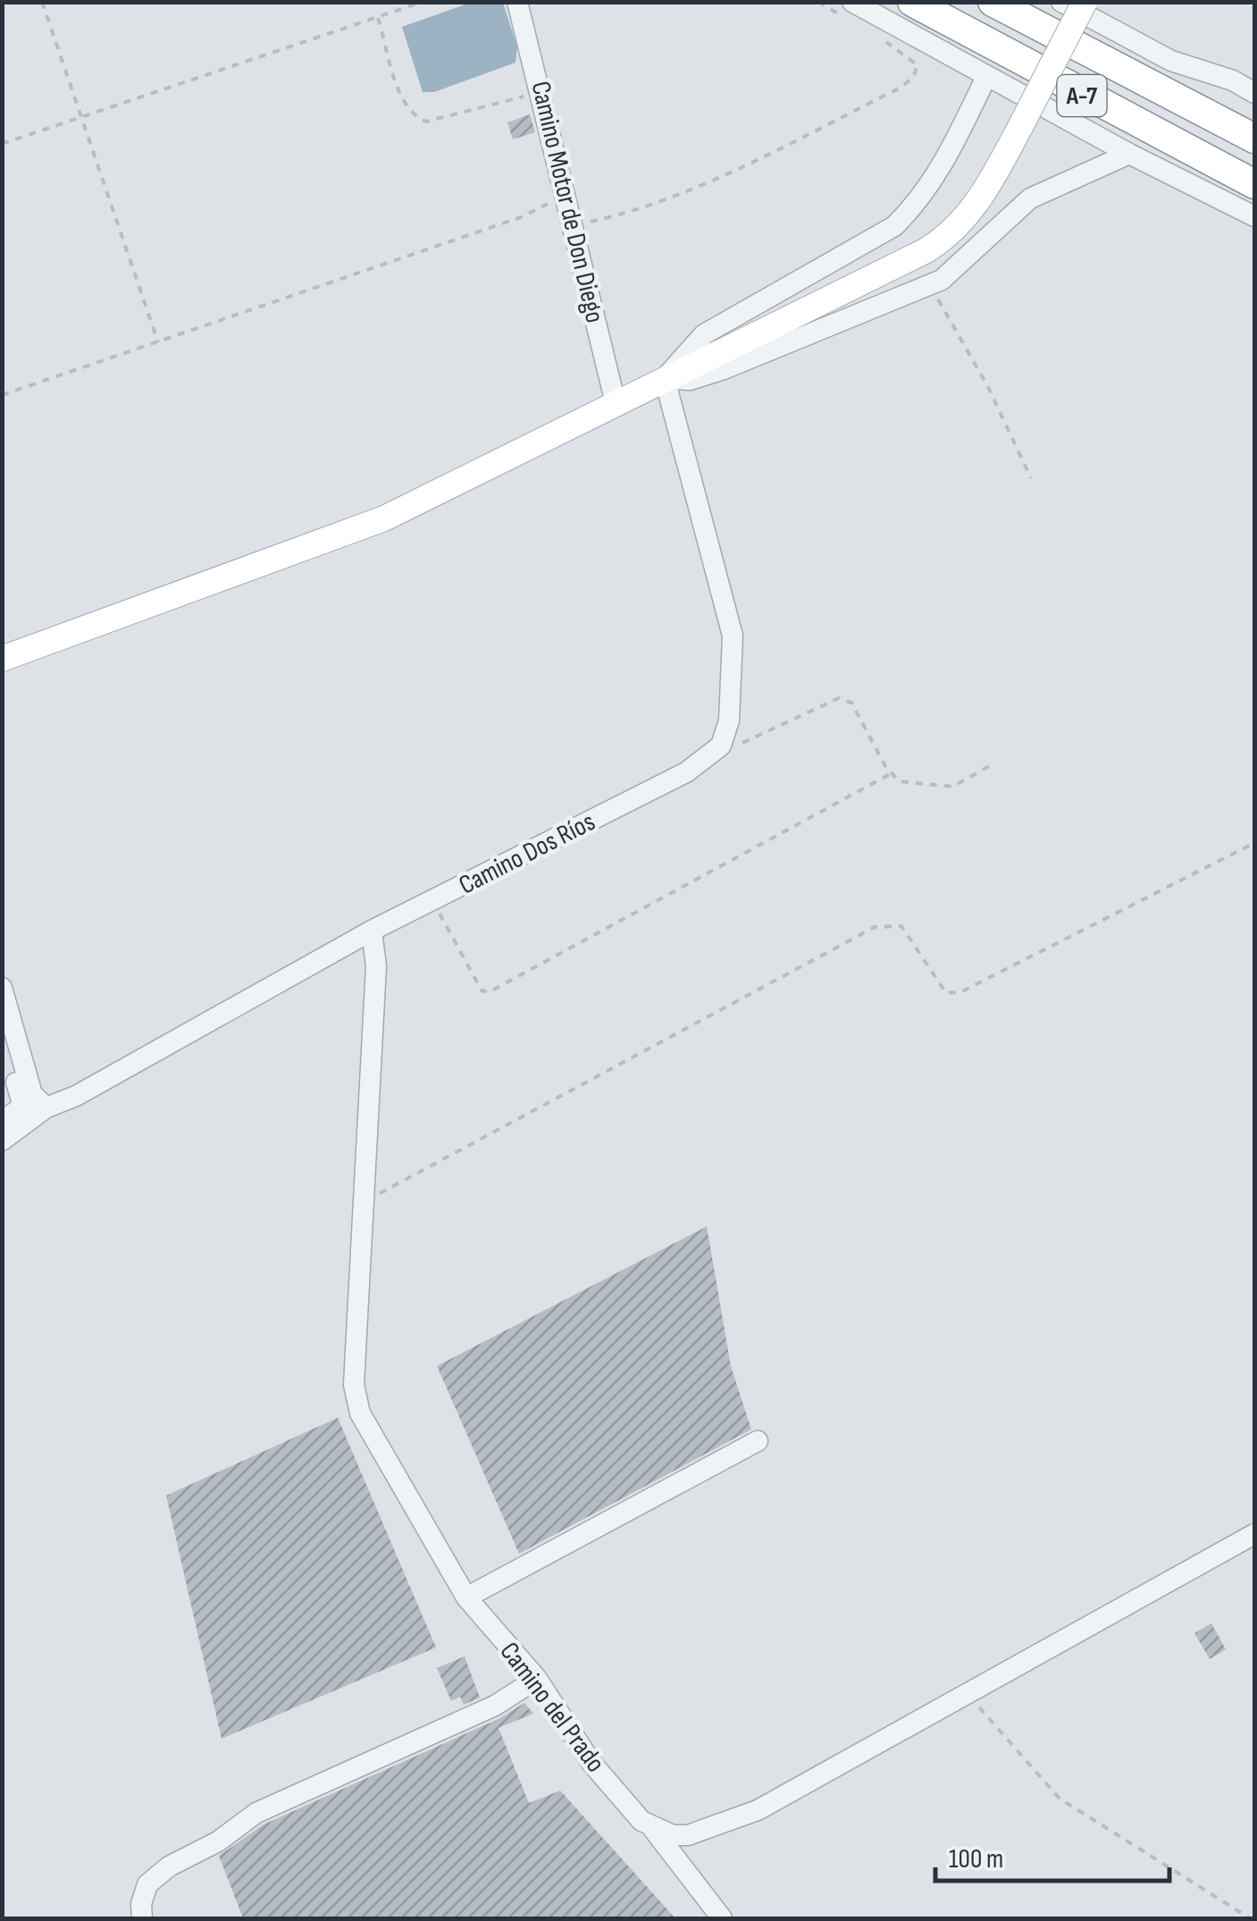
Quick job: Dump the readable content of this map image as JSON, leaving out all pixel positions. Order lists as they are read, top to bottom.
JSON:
{
  "streets": {
    "highway": ["A-7"],
    "street": ["Camino Motor de Don Diego", "Camino Dos Ríos", "Camino del Prado"]
  },
  "crossings": [
    ["Camino Dos Ríos", "Camino del Prado"]
  ],
  "scale_bar": "100 m"
}
